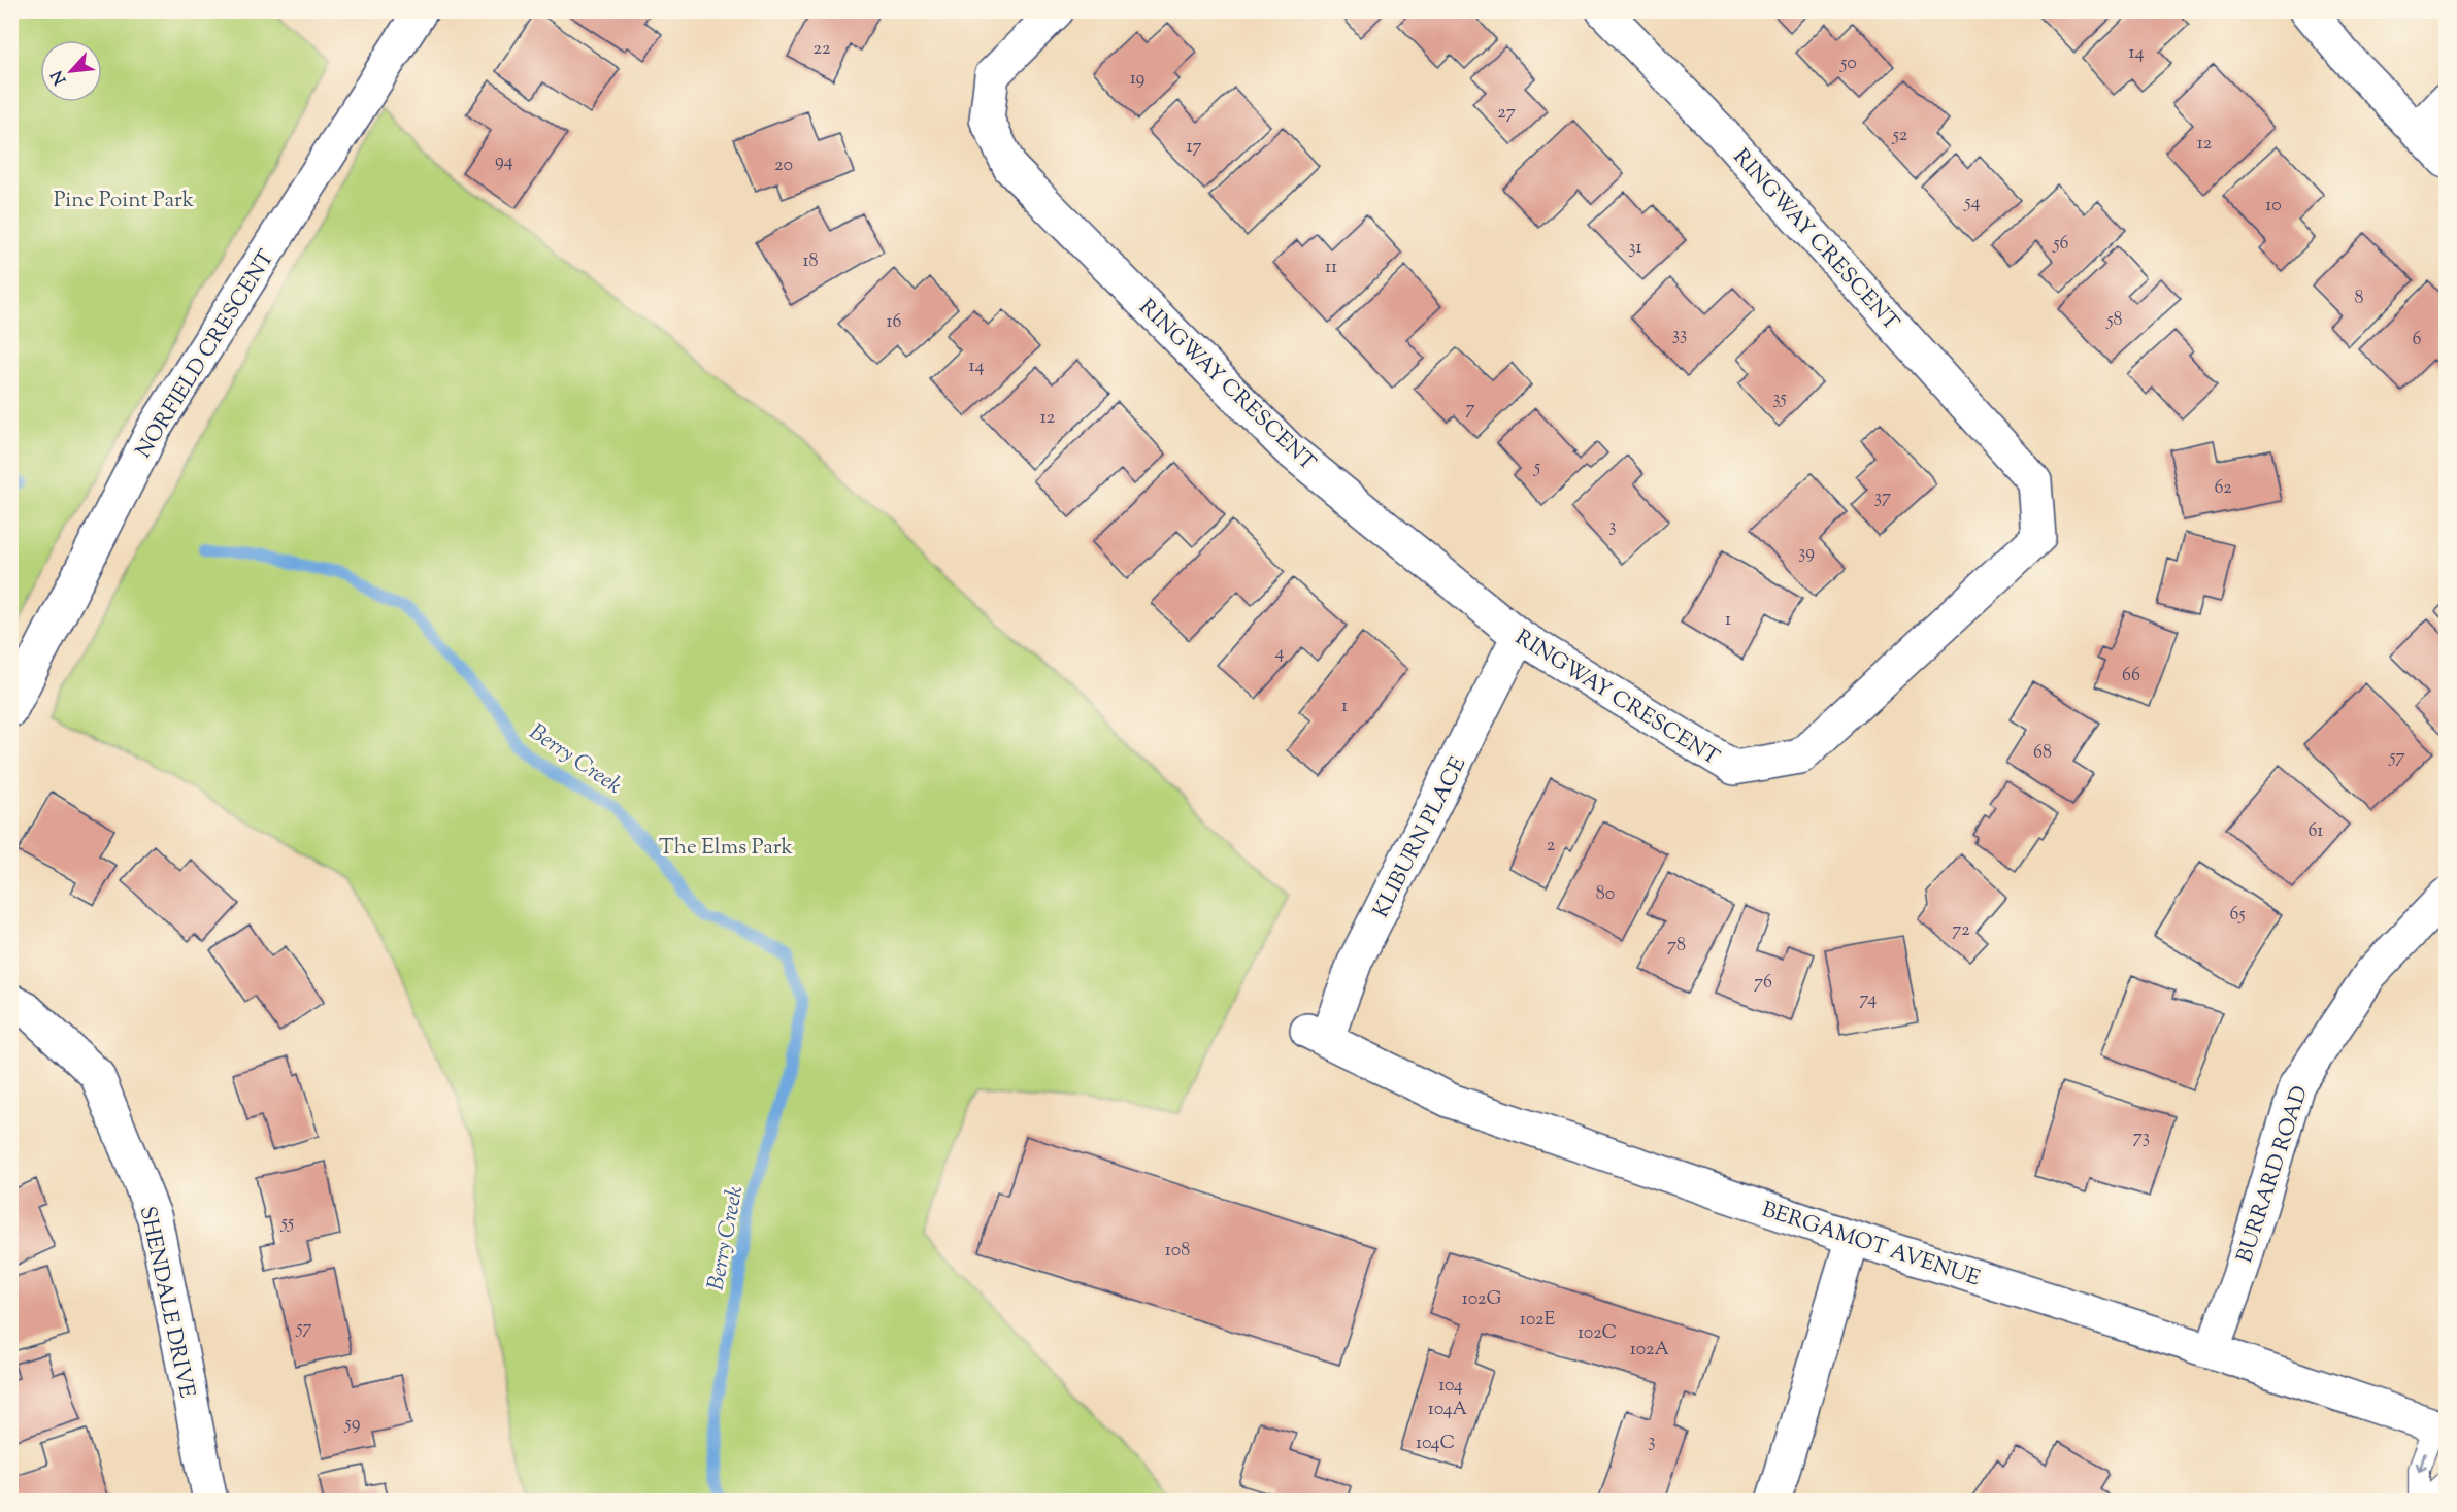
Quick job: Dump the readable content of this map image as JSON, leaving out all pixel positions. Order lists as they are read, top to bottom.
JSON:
{
  "streets": {
    "street": [
      "RINGWAY CRESCENT",
      "NORFIELD CRESCENT",
      "KLIBURN PLACE",
      "BURRARD ROAD",
      "BERGAMOT AVENUE",
      "SHENDALE DRIVE"
    ]
  },
  "crossings": [
    ["RINGWAY CRESCENT", "KLIBURN PLACE"],
    ["KLIBURN PLACE", "BERGAMOT AVENUE"],
    ["BURRARD ROAD", "BERGAMOT AVENUE"]
  ],
  "water": ["Berry Creek"],
  "parks": ["Pine Point Park", "The Elms Park"],
  "house_numbers": [
    "22",
    "14",
    "50",
    "19",
    "27",
    "52",
    "12",
    "17",
    "94",
    "20",
    "54",
    "10",
    "56",
    "31",
    "18",
    "11",
    "8",
    "58",
    "16",
    "33",
    "6",
    "14",
    "35",
    "7",
    "12",
    "5",
    "62",
    "37",
    "3",
    "39",
    "1",
    "4",
    "66",
    "1",
    "68",
    "57",
    "61",
    "2",
    "80",
    "65",
    "72",
    "78",
    "76",
    "74",
    "73",
    "55",
    "108",
    "102G",
    "102E",
    "57",
    "102C",
    "102A",
    "104",
    "104A",
    "59",
    "3",
    "104C"
  ],
  "north": "bottom left"
}
